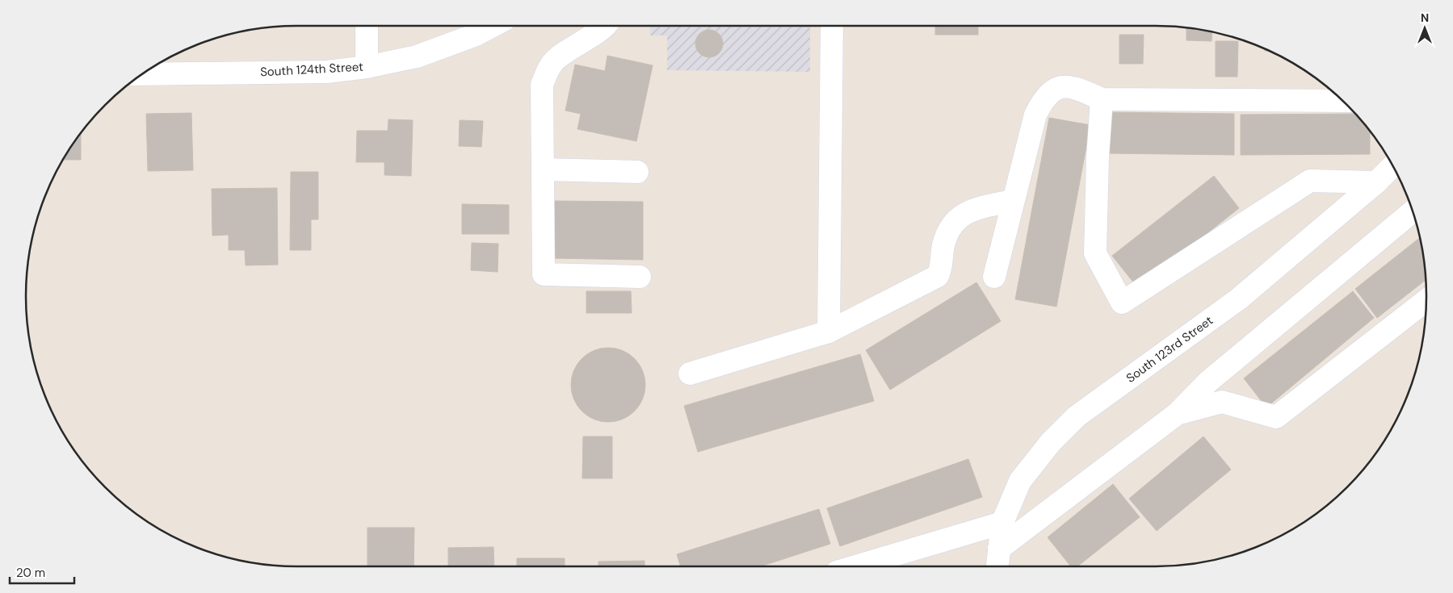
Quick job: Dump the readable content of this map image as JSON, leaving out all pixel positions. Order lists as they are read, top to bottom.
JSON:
{
  "streets": {
    "street": ["South 124th Street", "South 123rd Street"]
  },
  "scale_bar": "20 m",
  "north": "top"
}
